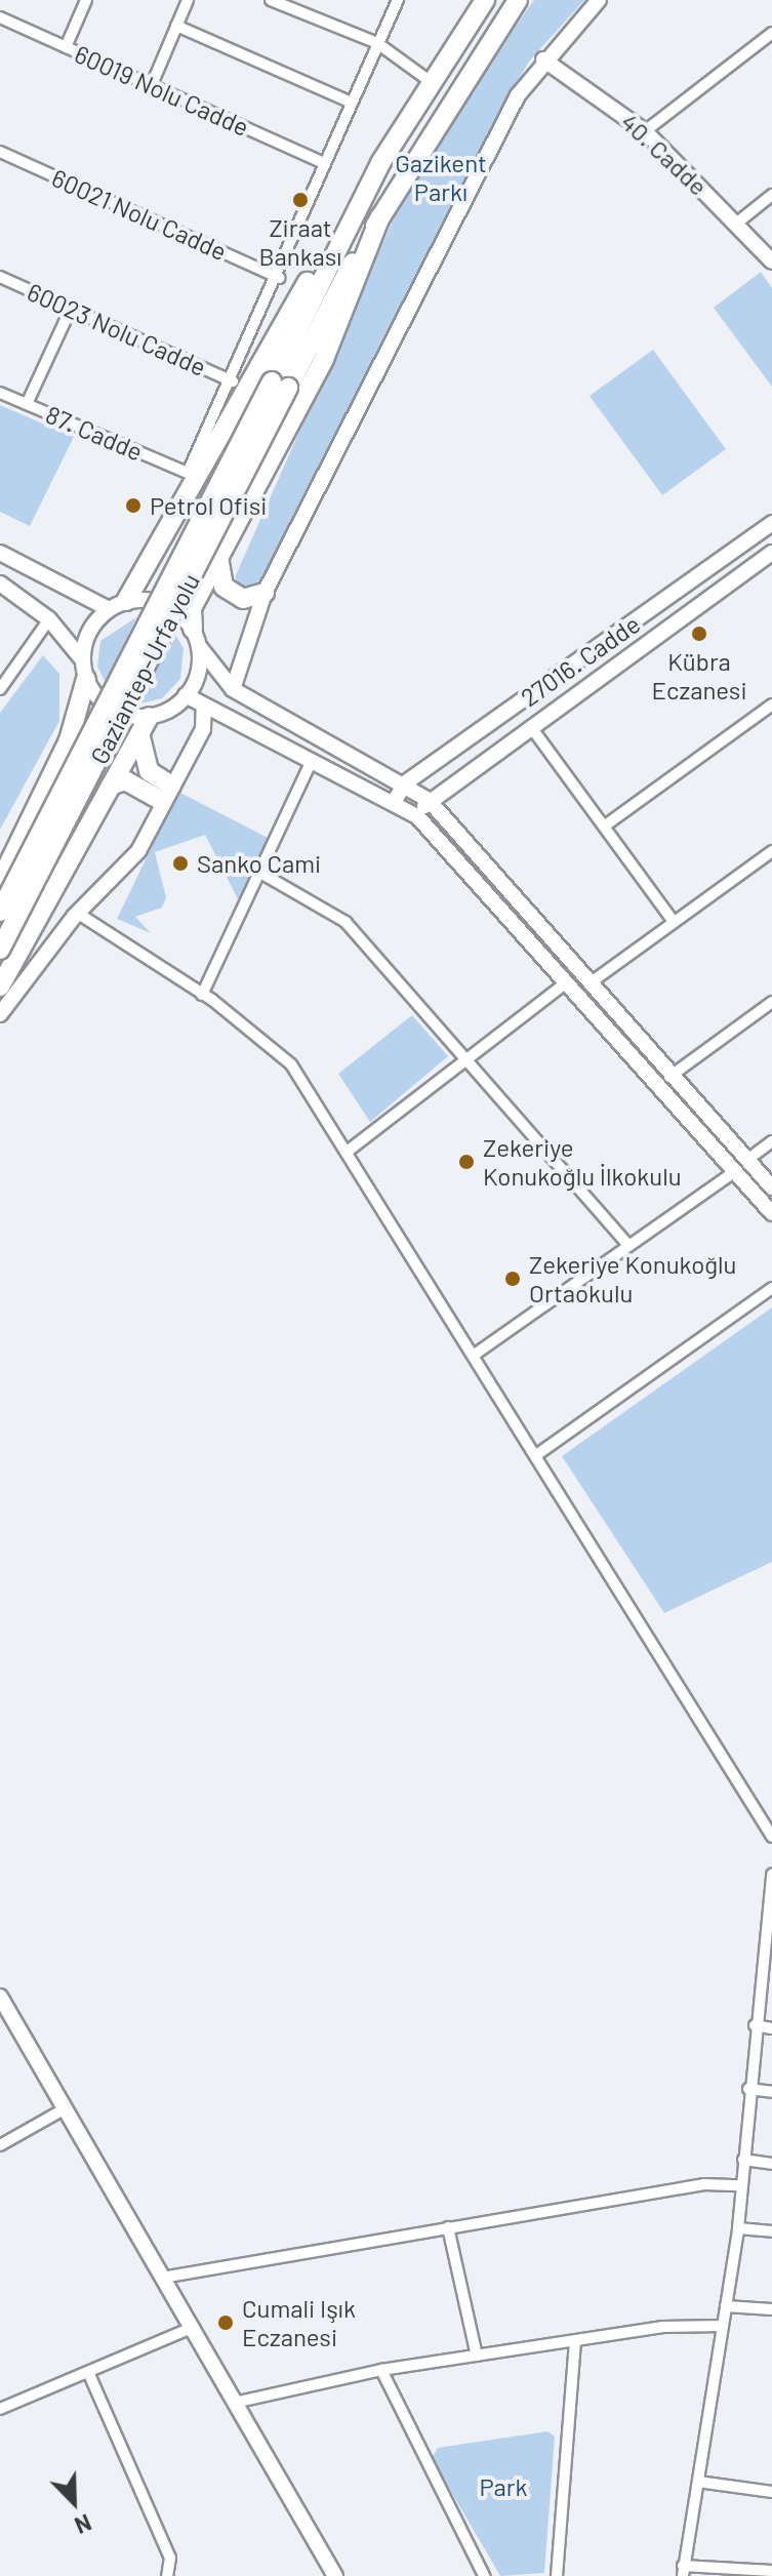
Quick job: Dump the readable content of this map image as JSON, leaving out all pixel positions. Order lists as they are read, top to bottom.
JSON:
{
  "streets": {
    "highway": ["Gaziantep-Urfa yolu"],
    "street": [
      "60019 Nolu Cadde",
      "40. Cadde",
      "60021 Nolu Cadde",
      "60023 Nolu Cadde",
      "87. Cadde",
      "27016. Cadde"
    ]
  },
  "crossings": [
    ["60023 Nolu Cadde", "87. Cadde"]
  ],
  "parks": ["Gazikent Parkı", "Park"],
  "places": [
    "Ziraat Bankası",
    "Petrol Ofisi",
    "Kübra Eczanesi",
    "Sanko Cami",
    "Zekeriye Konukoğlu İlkokulu",
    "Zekeriye Konukoğlu Ortaokulu",
    "Cumali Işık Eczanesi"
  ],
  "north": "bottom right"
}
